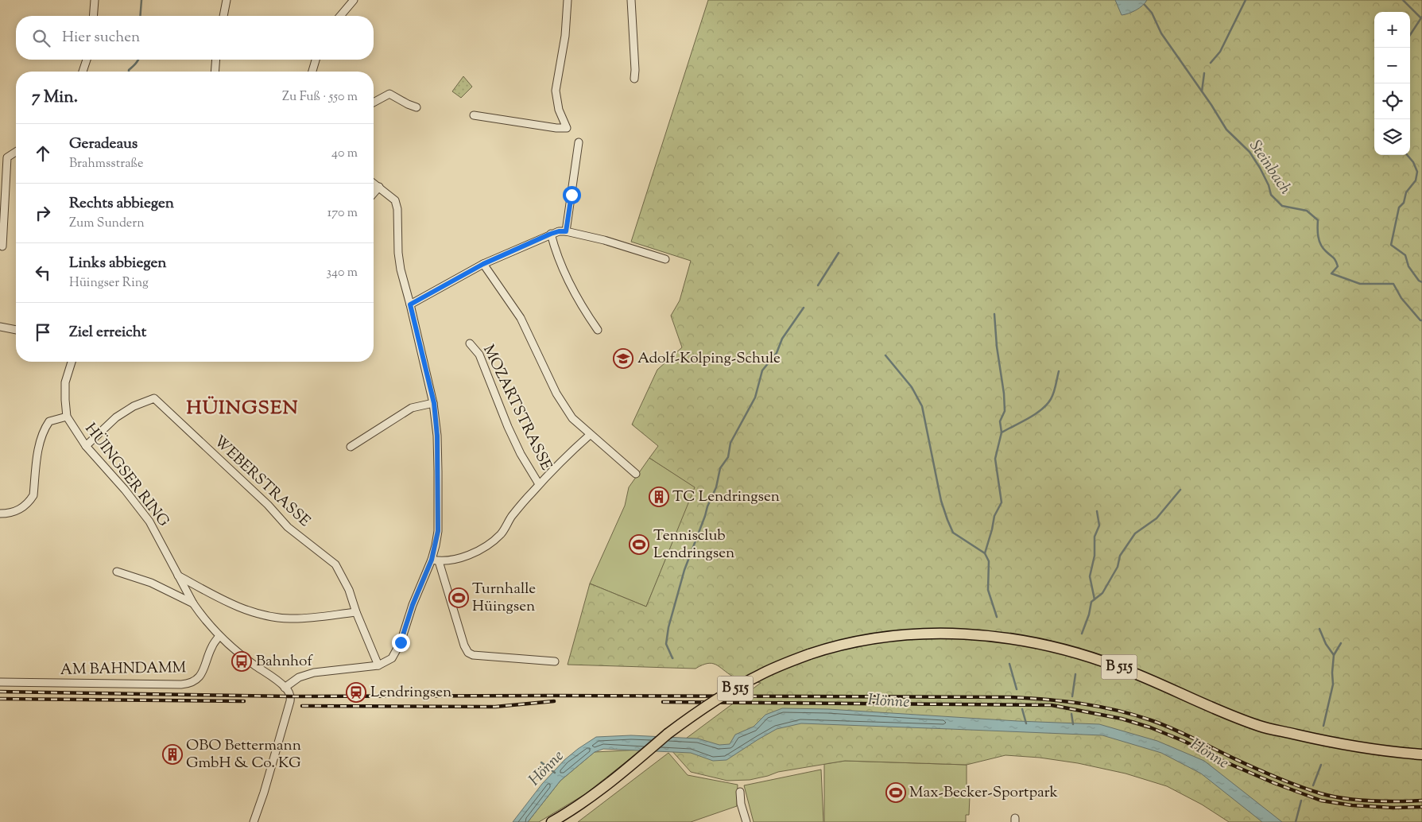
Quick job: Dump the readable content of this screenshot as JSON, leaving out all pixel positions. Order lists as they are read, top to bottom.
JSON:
{
  "streets": {
    "main road": ["B 515"],
    "street": [
      "MOZARTSTRASSE",
      "HÜINGSER RING",
      "WEBERSTRASSE",
      "AM BAHNDAMM"
    ]
  },
  "crossings": [
    ["HÜINGSER RING", "WEBERSTRASSE"],
    ["HÜINGSER RING", "AM BAHNDAMM"]
  ],
  "districts": ["HÜINGSEN"],
  "water": ["Steinbach", "Hönne"],
  "places": {
    "school or university": ["Adolf-Kolping-Schule"],
    "building": ["TC Lendringsen", "OBO Bettermann GmbH & Co. KG"],
    "sports": ["Tennisclub Lendringsen", "Turnhalle Hüingsen", "Max-Becker-Sportpark"],
    "bus stop": ["Bahnhof"],
    "station": ["Lendringsen"]
  },
  "page": {
    "map_buttons": ["+", "−"],
    "search": "Hier suchen",
    "heading": ["7 Min.", "Zu Fuß · 550 m"],
    "list": [
      ["Geradeaus", "Brahmsstraße", "40 m"],
      ["Rechts abbiegen", "Zum Sundern", "170 m"],
      ["Links abbiegen", "Hüingser Ring", "340 m"],
      "Ziel erreicht"
    ]
  }
}
